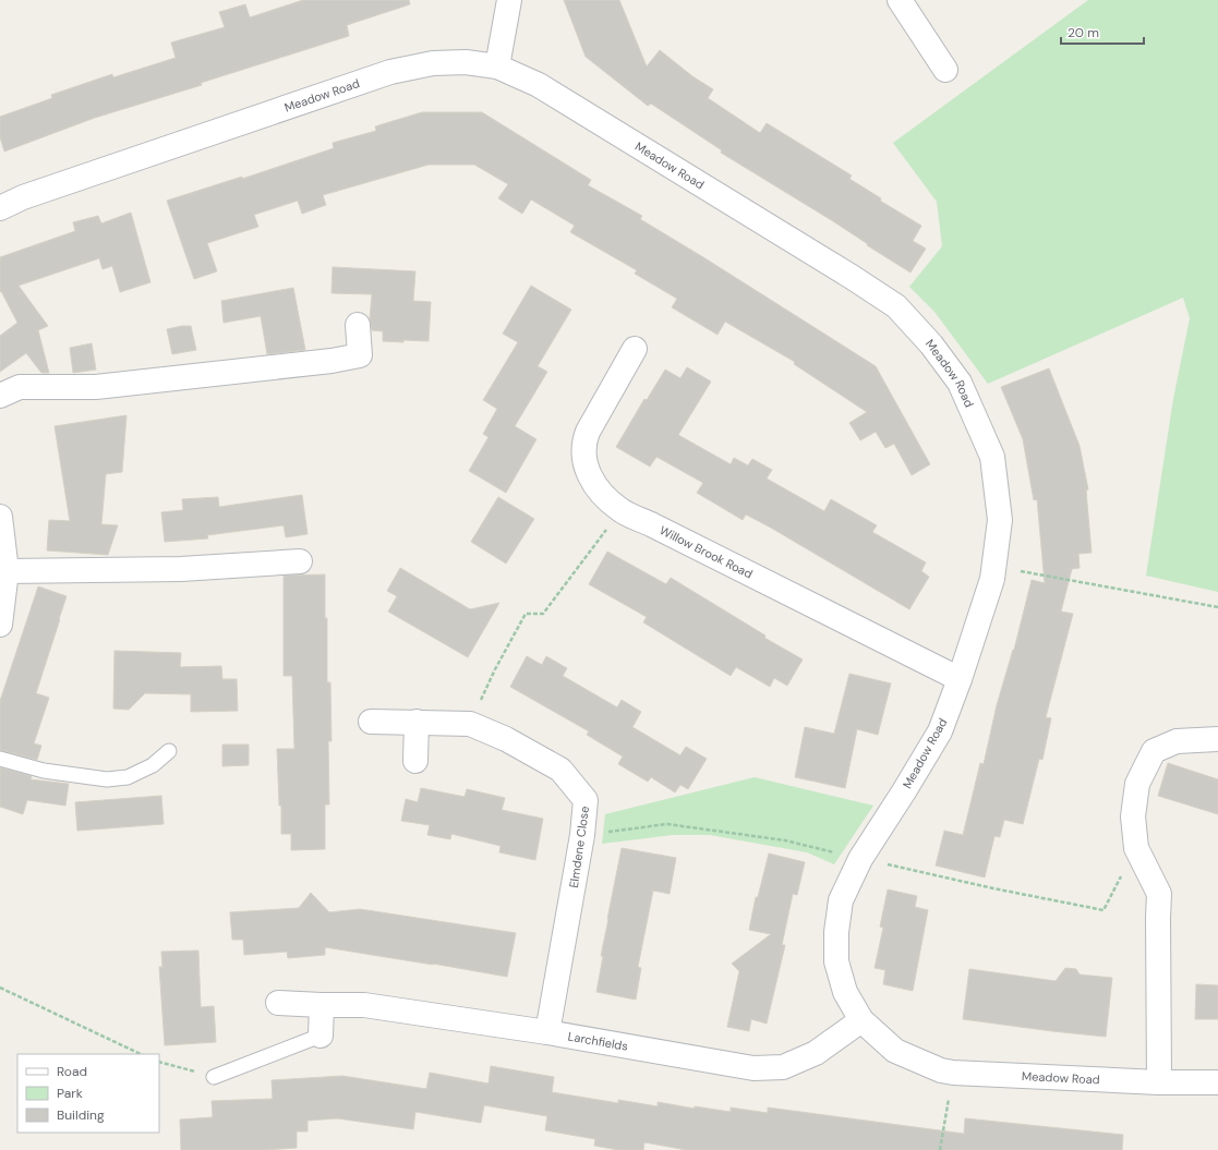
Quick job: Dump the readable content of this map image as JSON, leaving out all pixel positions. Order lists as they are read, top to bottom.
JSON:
{
  "streets": {
    "street": [
      "Meadow Road",
      "Willow Brook Road",
      "Elmdene Close",
      "Larchfields"
    ]
  },
  "crossings": [
    ["Meadow Road", "Willow Brook Road"],
    ["Meadow Road", "Larchfields"],
    ["Elmdene Close", "Larchfields"]
  ],
  "legend": ["Road", "Park", "Building"],
  "scale_bar": "20 m"
}
